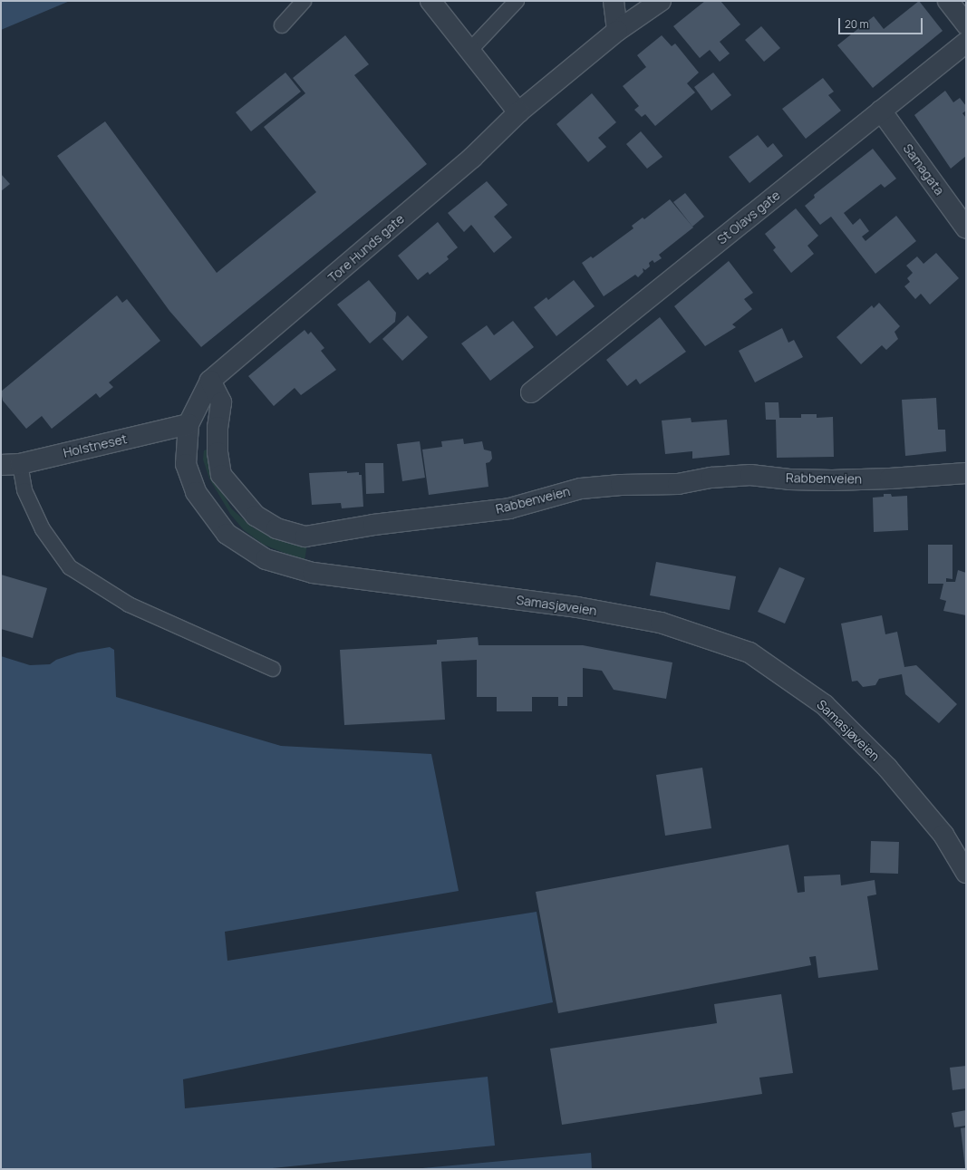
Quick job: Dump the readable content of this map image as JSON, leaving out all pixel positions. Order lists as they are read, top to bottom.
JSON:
{
  "streets": {
    "street": [
      "Samagata",
      "St Olavs gate",
      "Tore Hunds gate",
      "Holstneset",
      "Rabbenveien",
      "Samasjøveien"
    ]
  },
  "crossings": [
    ["Samagata", "St Olavs gate"],
    ["Tore Hunds gate", "Rabbenveien"],
    ["Tore Hunds gate", "Samasjøveien"],
    ["Holstneset", "Samasjøveien"],
    ["Rabbenveien", "Samasjøveien"]
  ],
  "scale_bar": "20 m"
}
